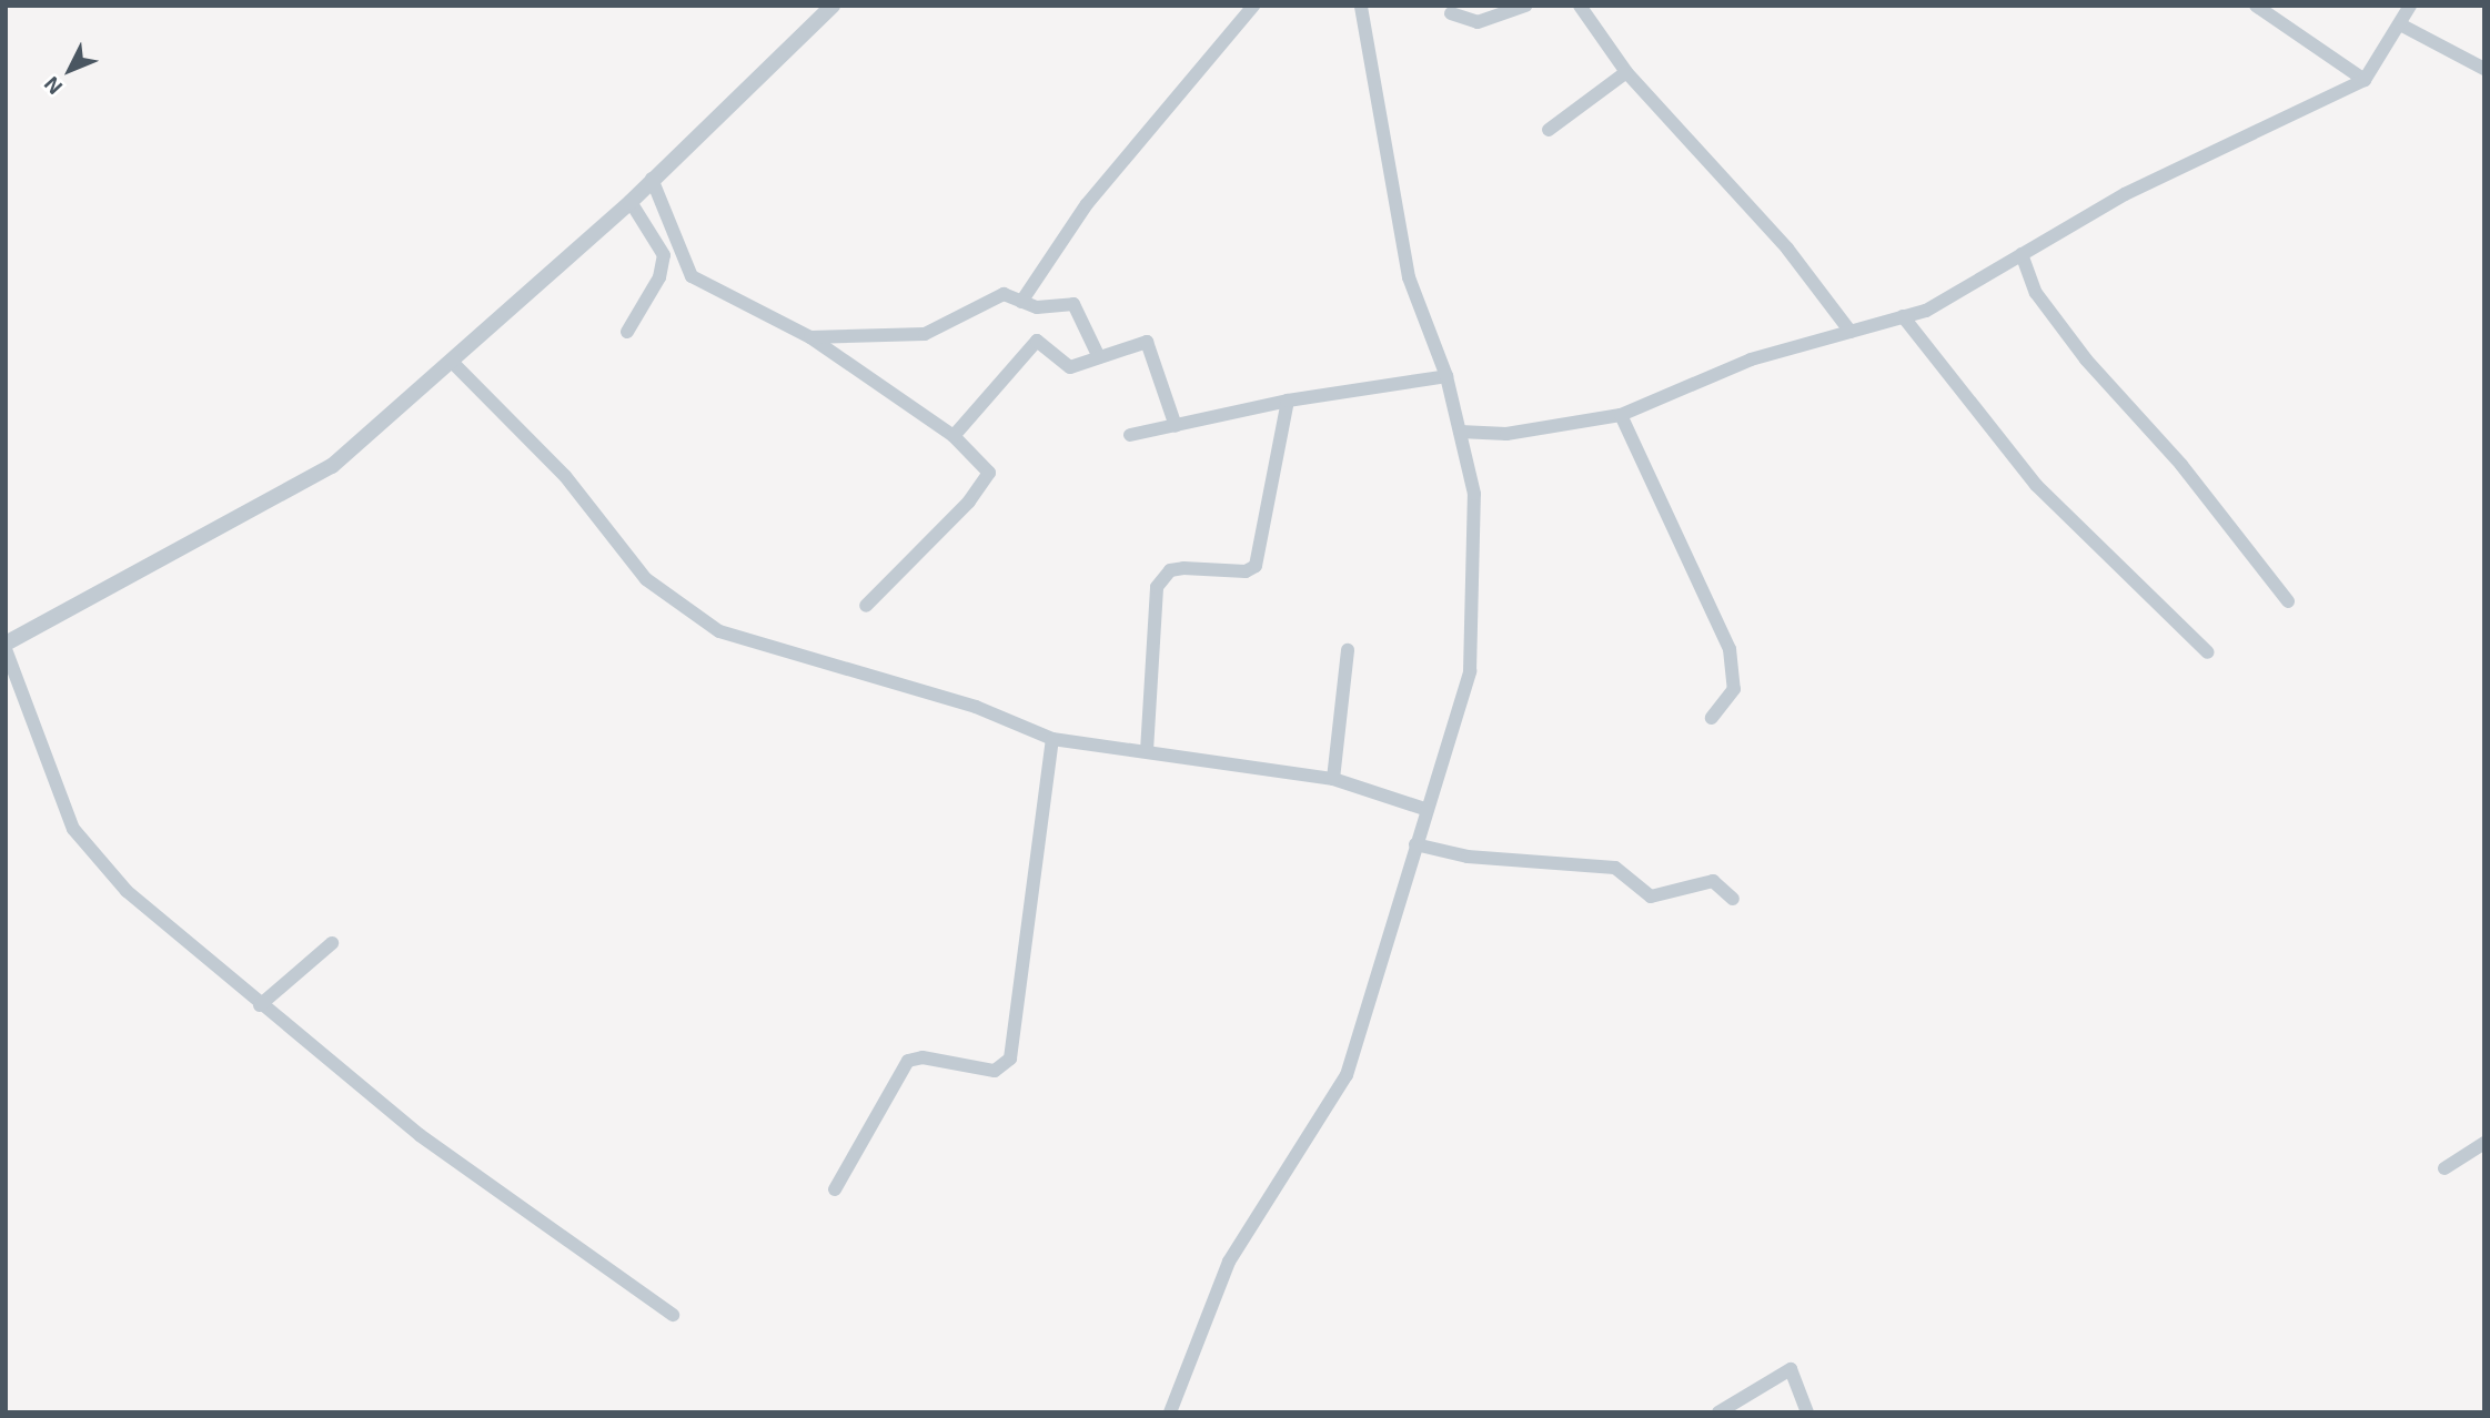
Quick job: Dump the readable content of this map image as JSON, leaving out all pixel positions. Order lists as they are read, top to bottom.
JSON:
{
  "north": "bottom left"
}
